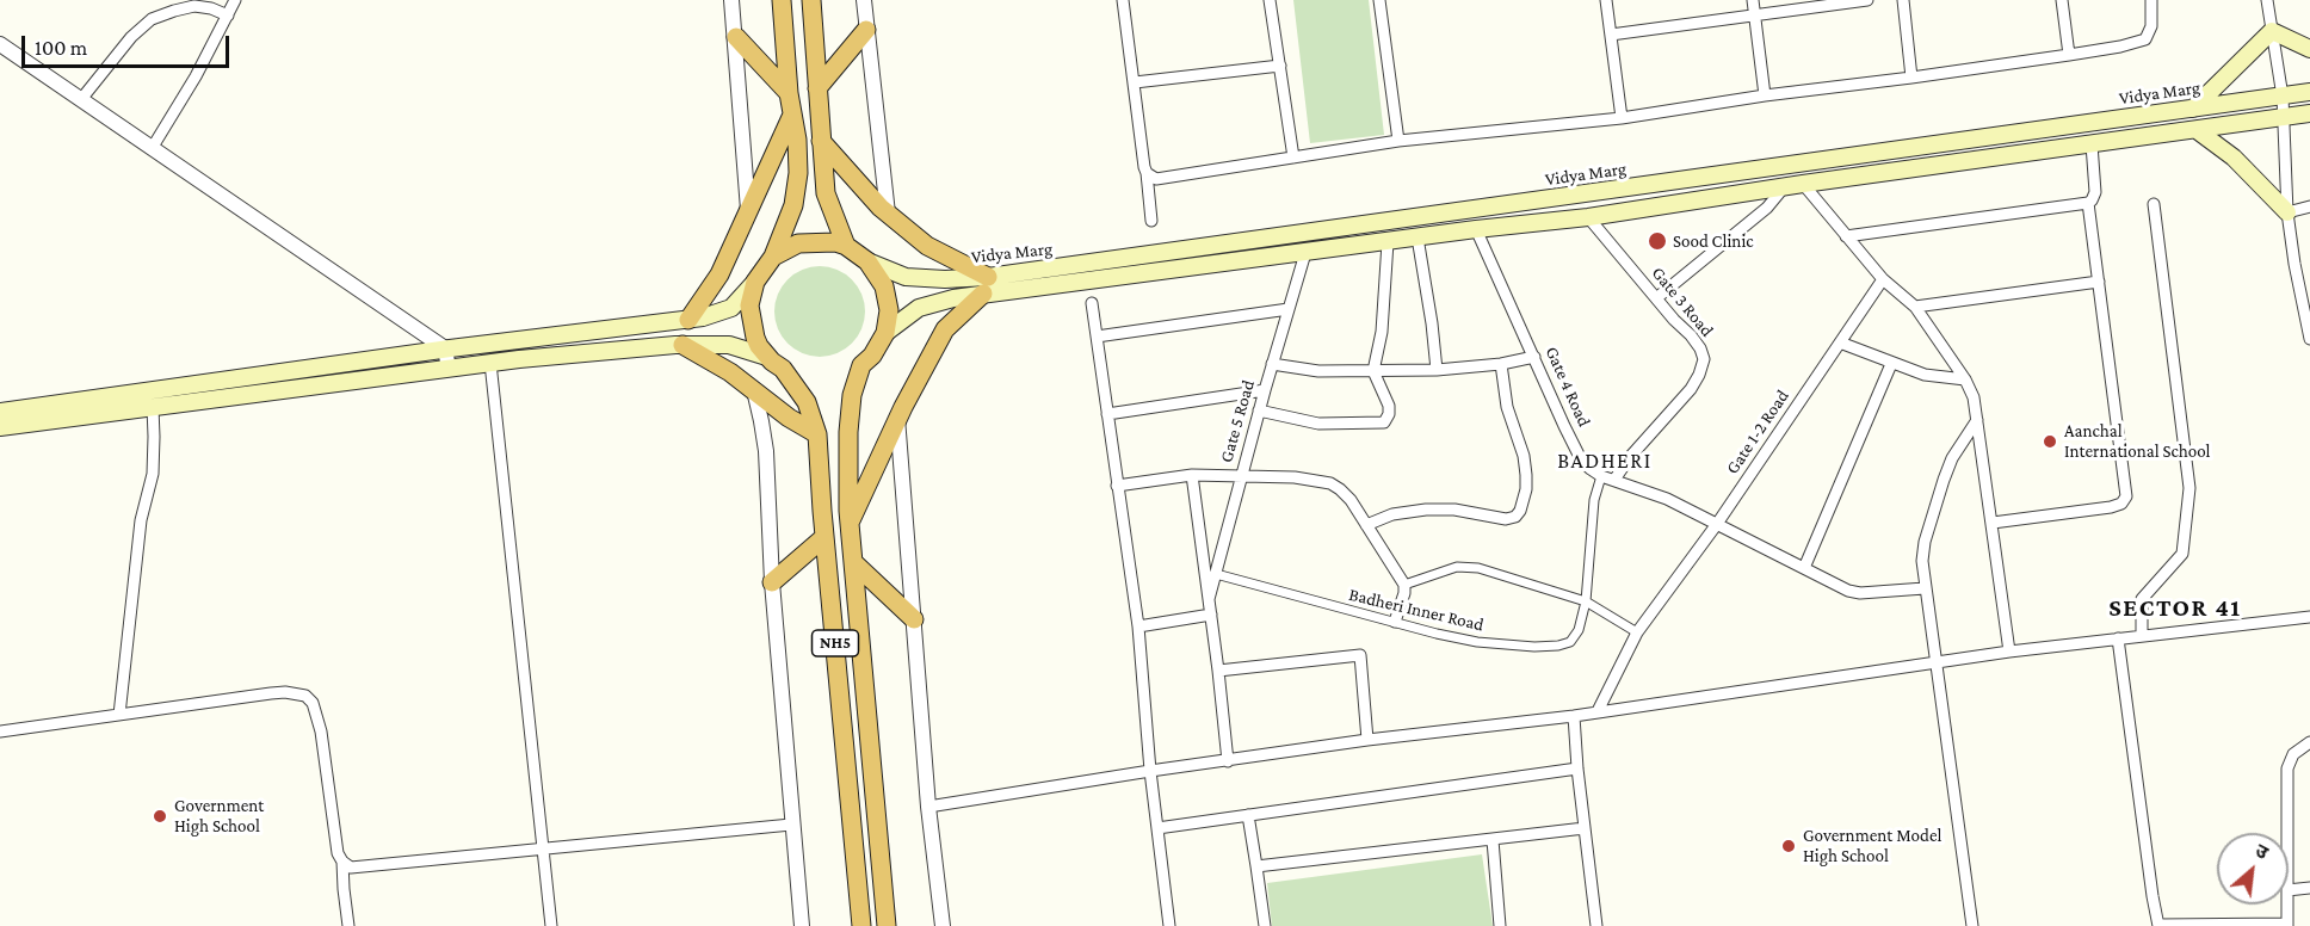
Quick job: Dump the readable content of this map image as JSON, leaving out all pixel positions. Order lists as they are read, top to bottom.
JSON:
{
  "streets": {
    "highway": ["NH5"],
    "main road": ["Vidya Marg"],
    "street": [
      "Gate 3 Road",
      "Gate 4 Road",
      "Gate 5 Road",
      "Gate 1-2 Road",
      "Badheri Inner Road"
    ]
  },
  "crossings": [
    ["Vidya Marg", "Gate 3 Road"],
    ["Vidya Marg", "Gate 4 Road"],
    ["Vidya Marg", "Gate 5 Road"],
    ["Vidya Marg", "NH5"],
    ["Gate 4 Road", "Badheri Inner Road"],
    ["Gate 5 Road", "Badheri Inner Road"]
  ],
  "districts": ["BADHERI", "SECTOR 41"],
  "places": [
    "Sood Clinic",
    "Aanchal International School",
    "Government High School",
    "Government Model High School"
  ],
  "scale_bar": "100 m",
  "north": "top right"
}
